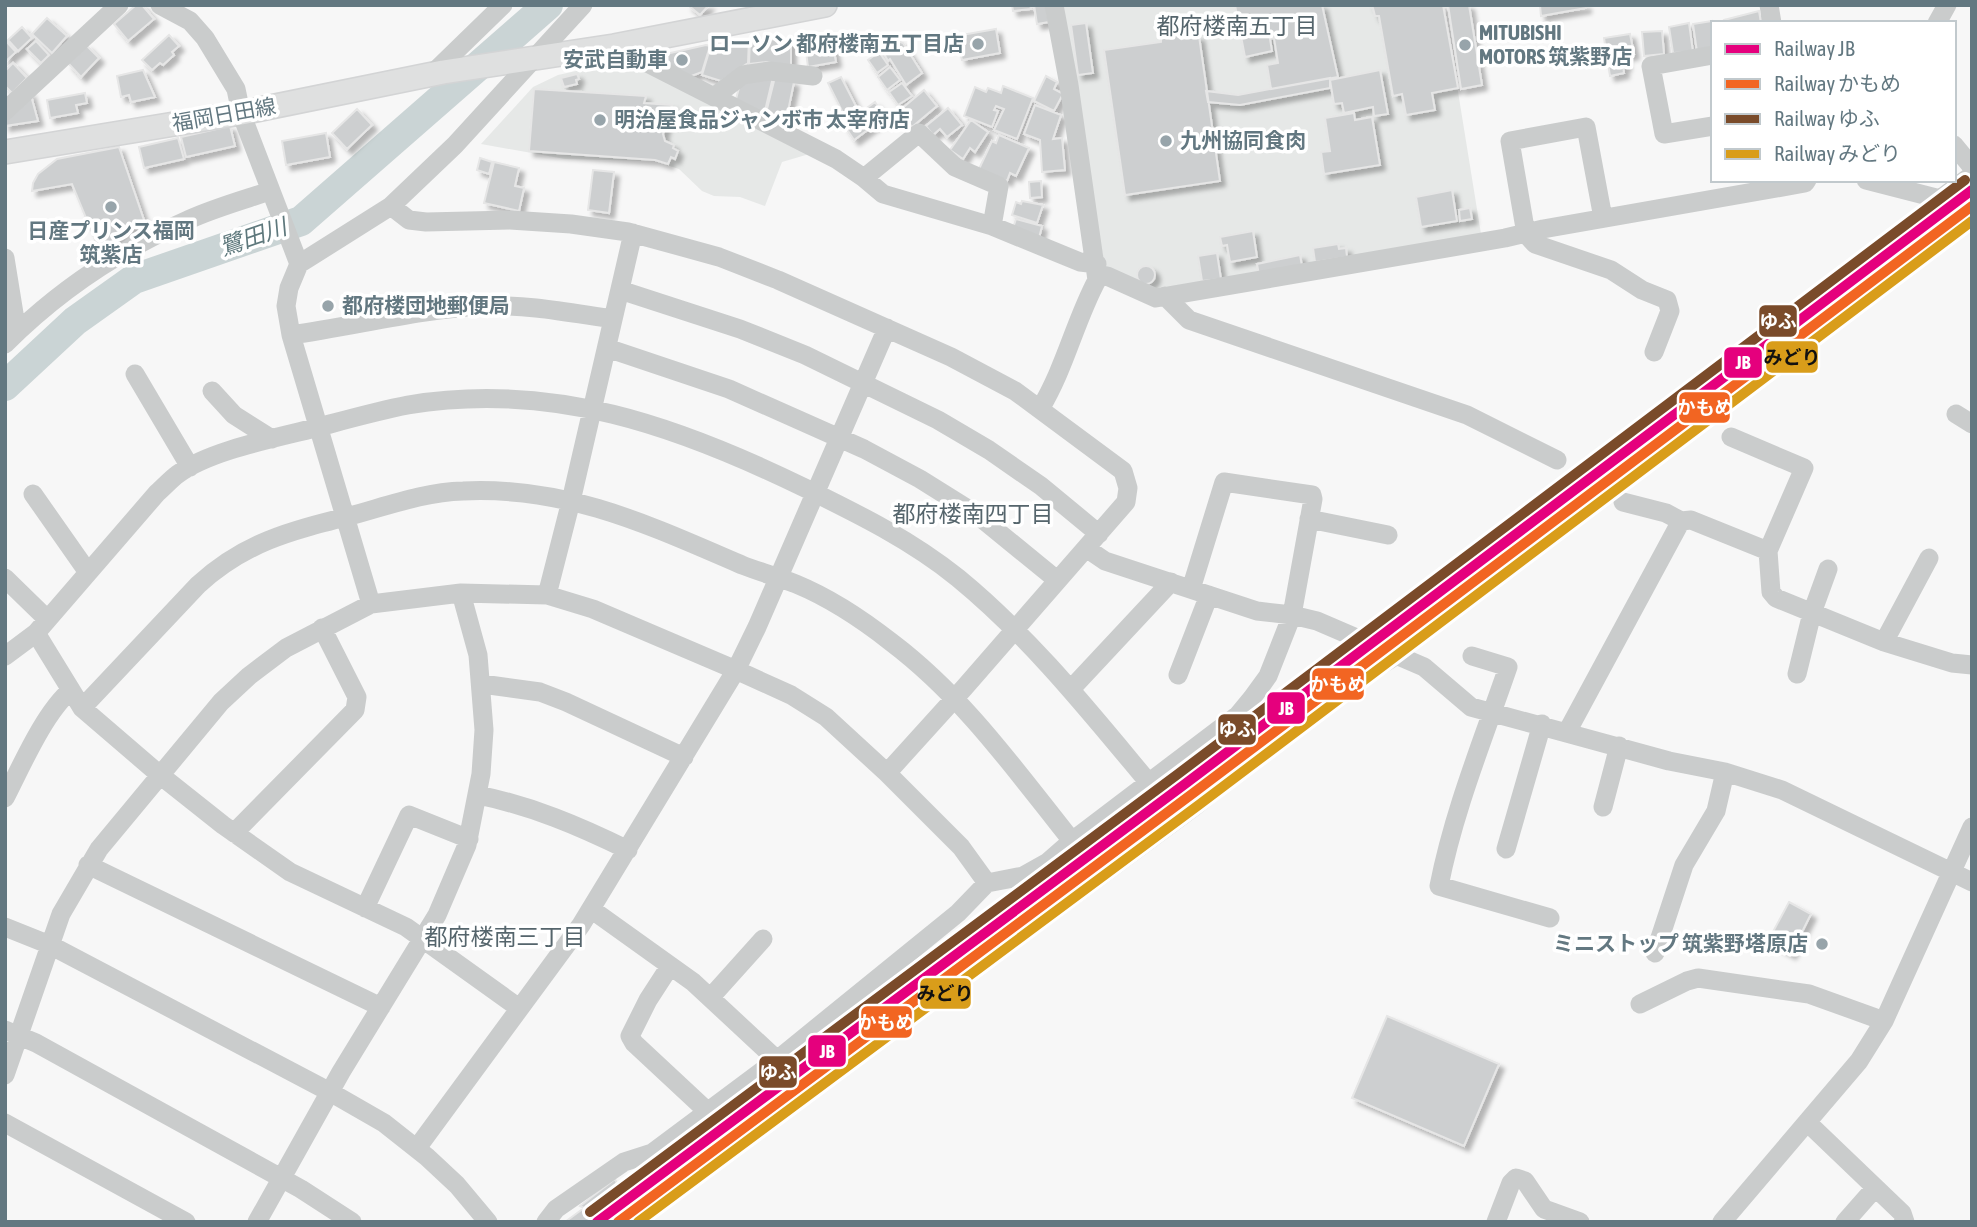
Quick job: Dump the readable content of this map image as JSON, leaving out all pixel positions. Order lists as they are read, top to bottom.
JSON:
{
  "streets": {
    "main road": ["福岡日田線"]
  },
  "districts": ["都府楼南五丁目", "都府楼南四丁目", "都府楼南三丁目"],
  "water": ["鷺田川"],
  "places": [
    "ローソン 都府楼南五丁目店",
    "MITUBISHI MOTORS 筑紫野店",
    "安武自動車",
    "明治屋食品ジャンボ市 太宰府店",
    "九州協同食肉",
    "日産プリンス福岡 筑紫店",
    "都府楼団地郵便局",
    "ミニストップ 筑紫野塔原店"
  ],
  "lines": [
    "rail line ゆふ",
    "rail line JB",
    "rail line かもめ",
    "rail line みどり"
  ],
  "legend": [
    "Railway JB",
    "Railway かもめ",
    "Railway ゆふ",
    "Railway みどり"
  ]
}
